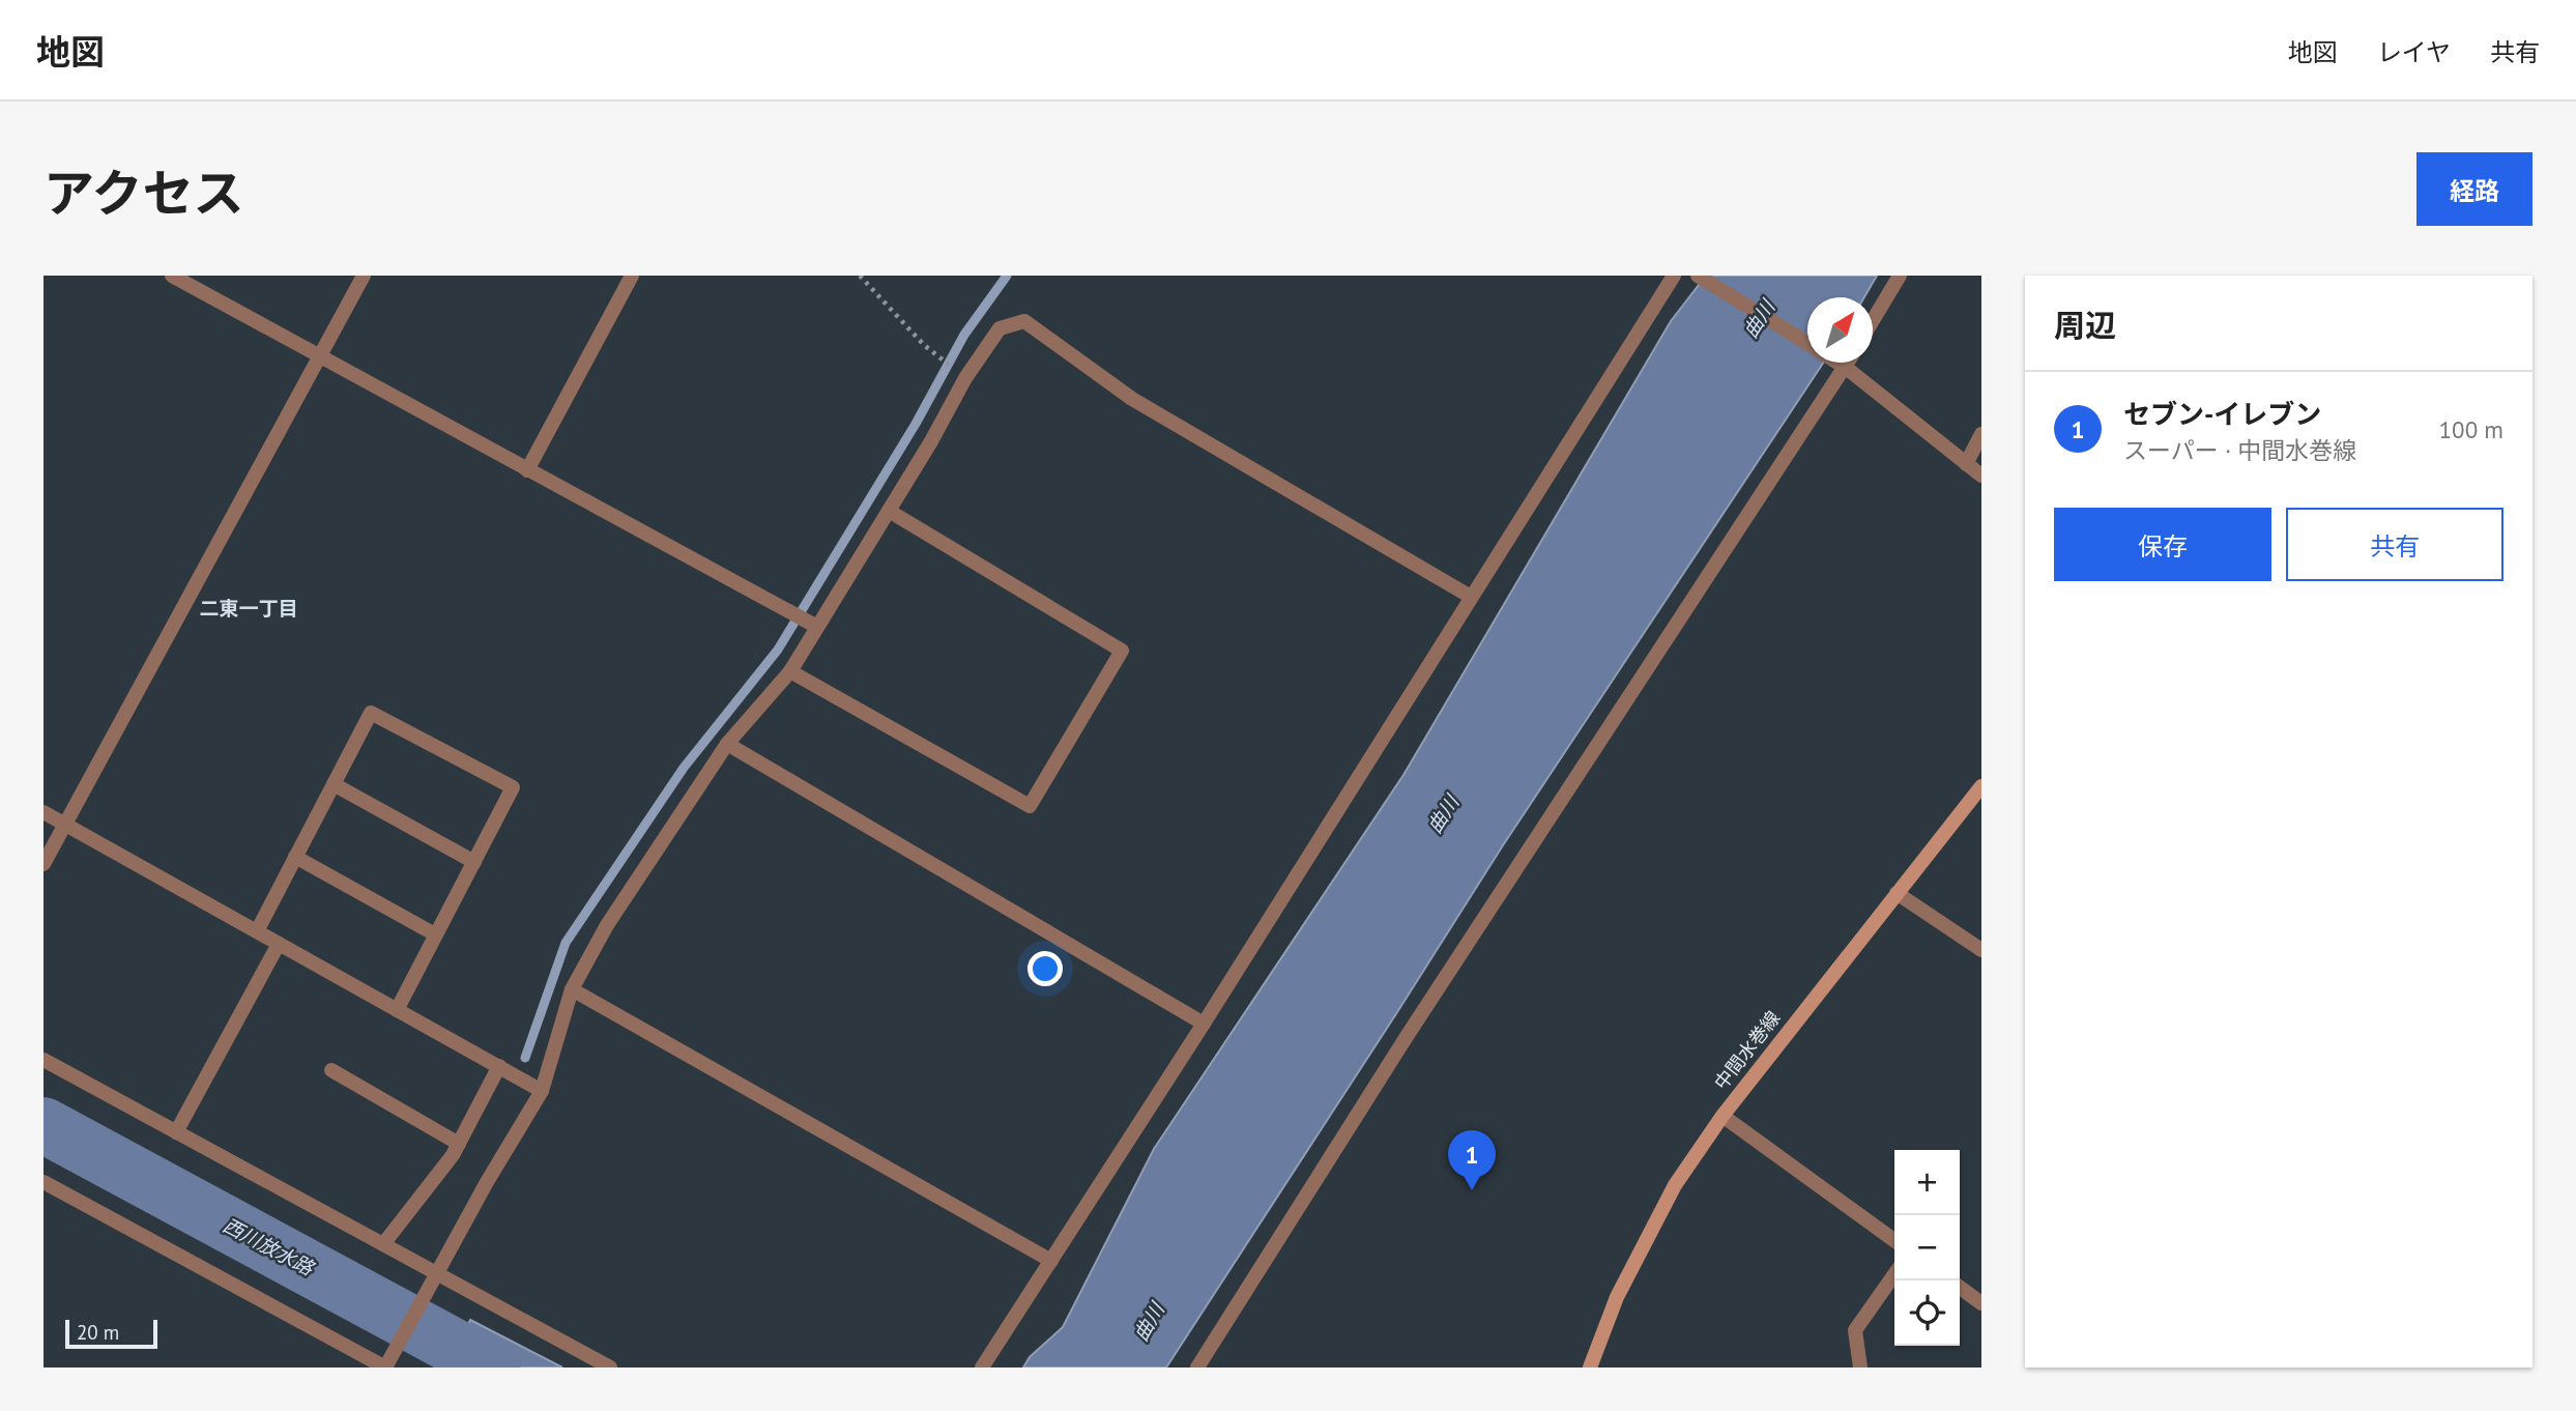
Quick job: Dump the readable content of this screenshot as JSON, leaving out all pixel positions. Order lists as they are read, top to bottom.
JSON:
{
  "streets": {
    "main road": ["中間水巻線"]
  },
  "districts": ["二東一丁目"],
  "water": ["曲川", "西川放水路"],
  "scale_bar": "20 m",
  "north": "top right",
  "page": {
    "header": "地図",
    "nav": ["地図", "レイヤ", "共有"],
    "title": "アクセス",
    "buttons": [
      "経路",
      ["保存", "共有"]
    ],
    "heading": "周辺",
    "list": [
      {
        "mark": "1",
        "name": "セブン-イレブン",
        "note": "スーパー · 中間水巻線",
        "value": "100 m"
      }
    ],
    "pins": "1",
    "map_buttons": ["+", "−"],
    "scale": "20 m"
  }
}
